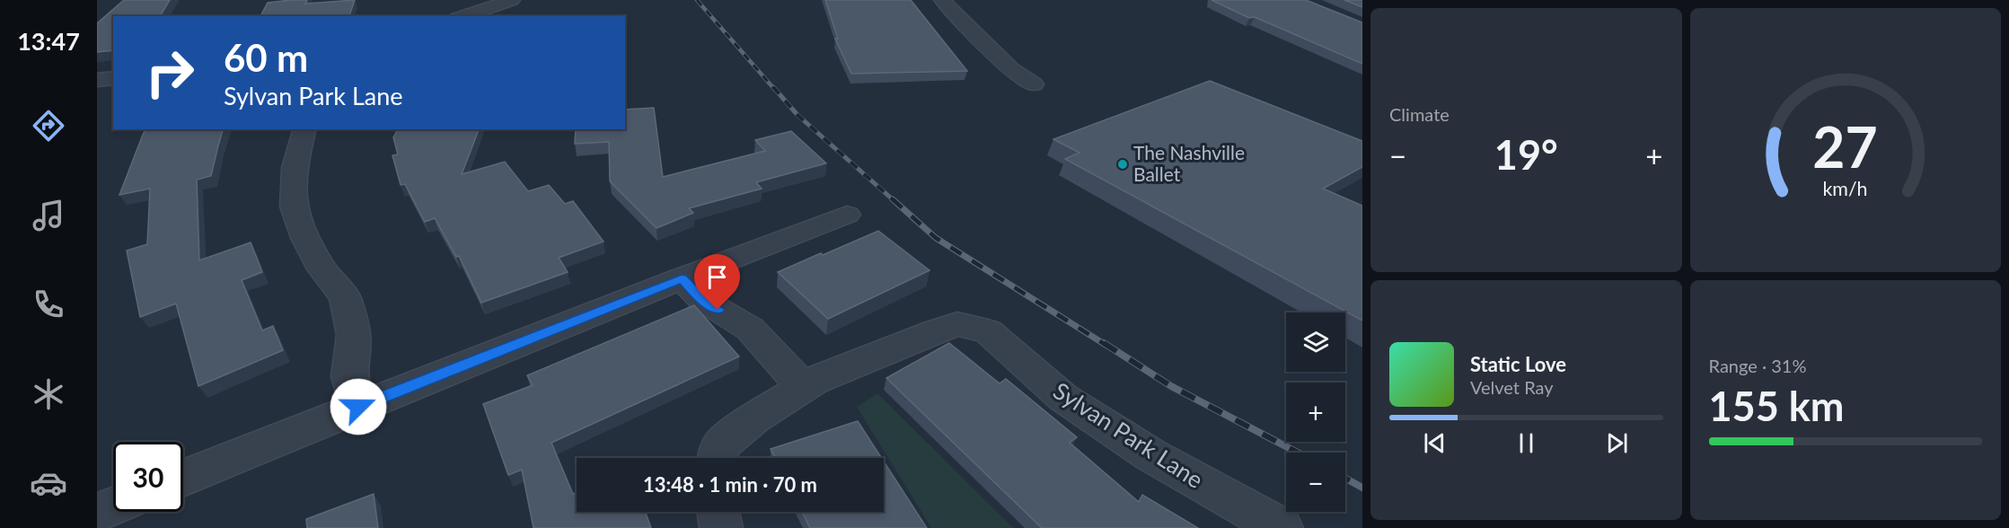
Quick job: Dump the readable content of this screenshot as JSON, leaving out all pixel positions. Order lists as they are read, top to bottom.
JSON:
{
  "streets": {
    "street": ["Sylvan Park Lane"]
  },
  "places": ["The Nashville Ballet"],
  "page": {
    "tabs": "13:47",
    "tile": [
      "Climate",
      ["Range · 31%", "155 km"]
    ],
    "turn": ["60 m", "Sylvan Park Lane"],
    "heat": ["−", "19°", "+"],
    "map_buttons": ["+", "−"],
    "song": ["Static Love", "Velvet Ray"],
    "limit": "30",
    "trip": "13:48 · 1 min · 70 m",
    "gauge": ["27", "km/h"]
  }
}
